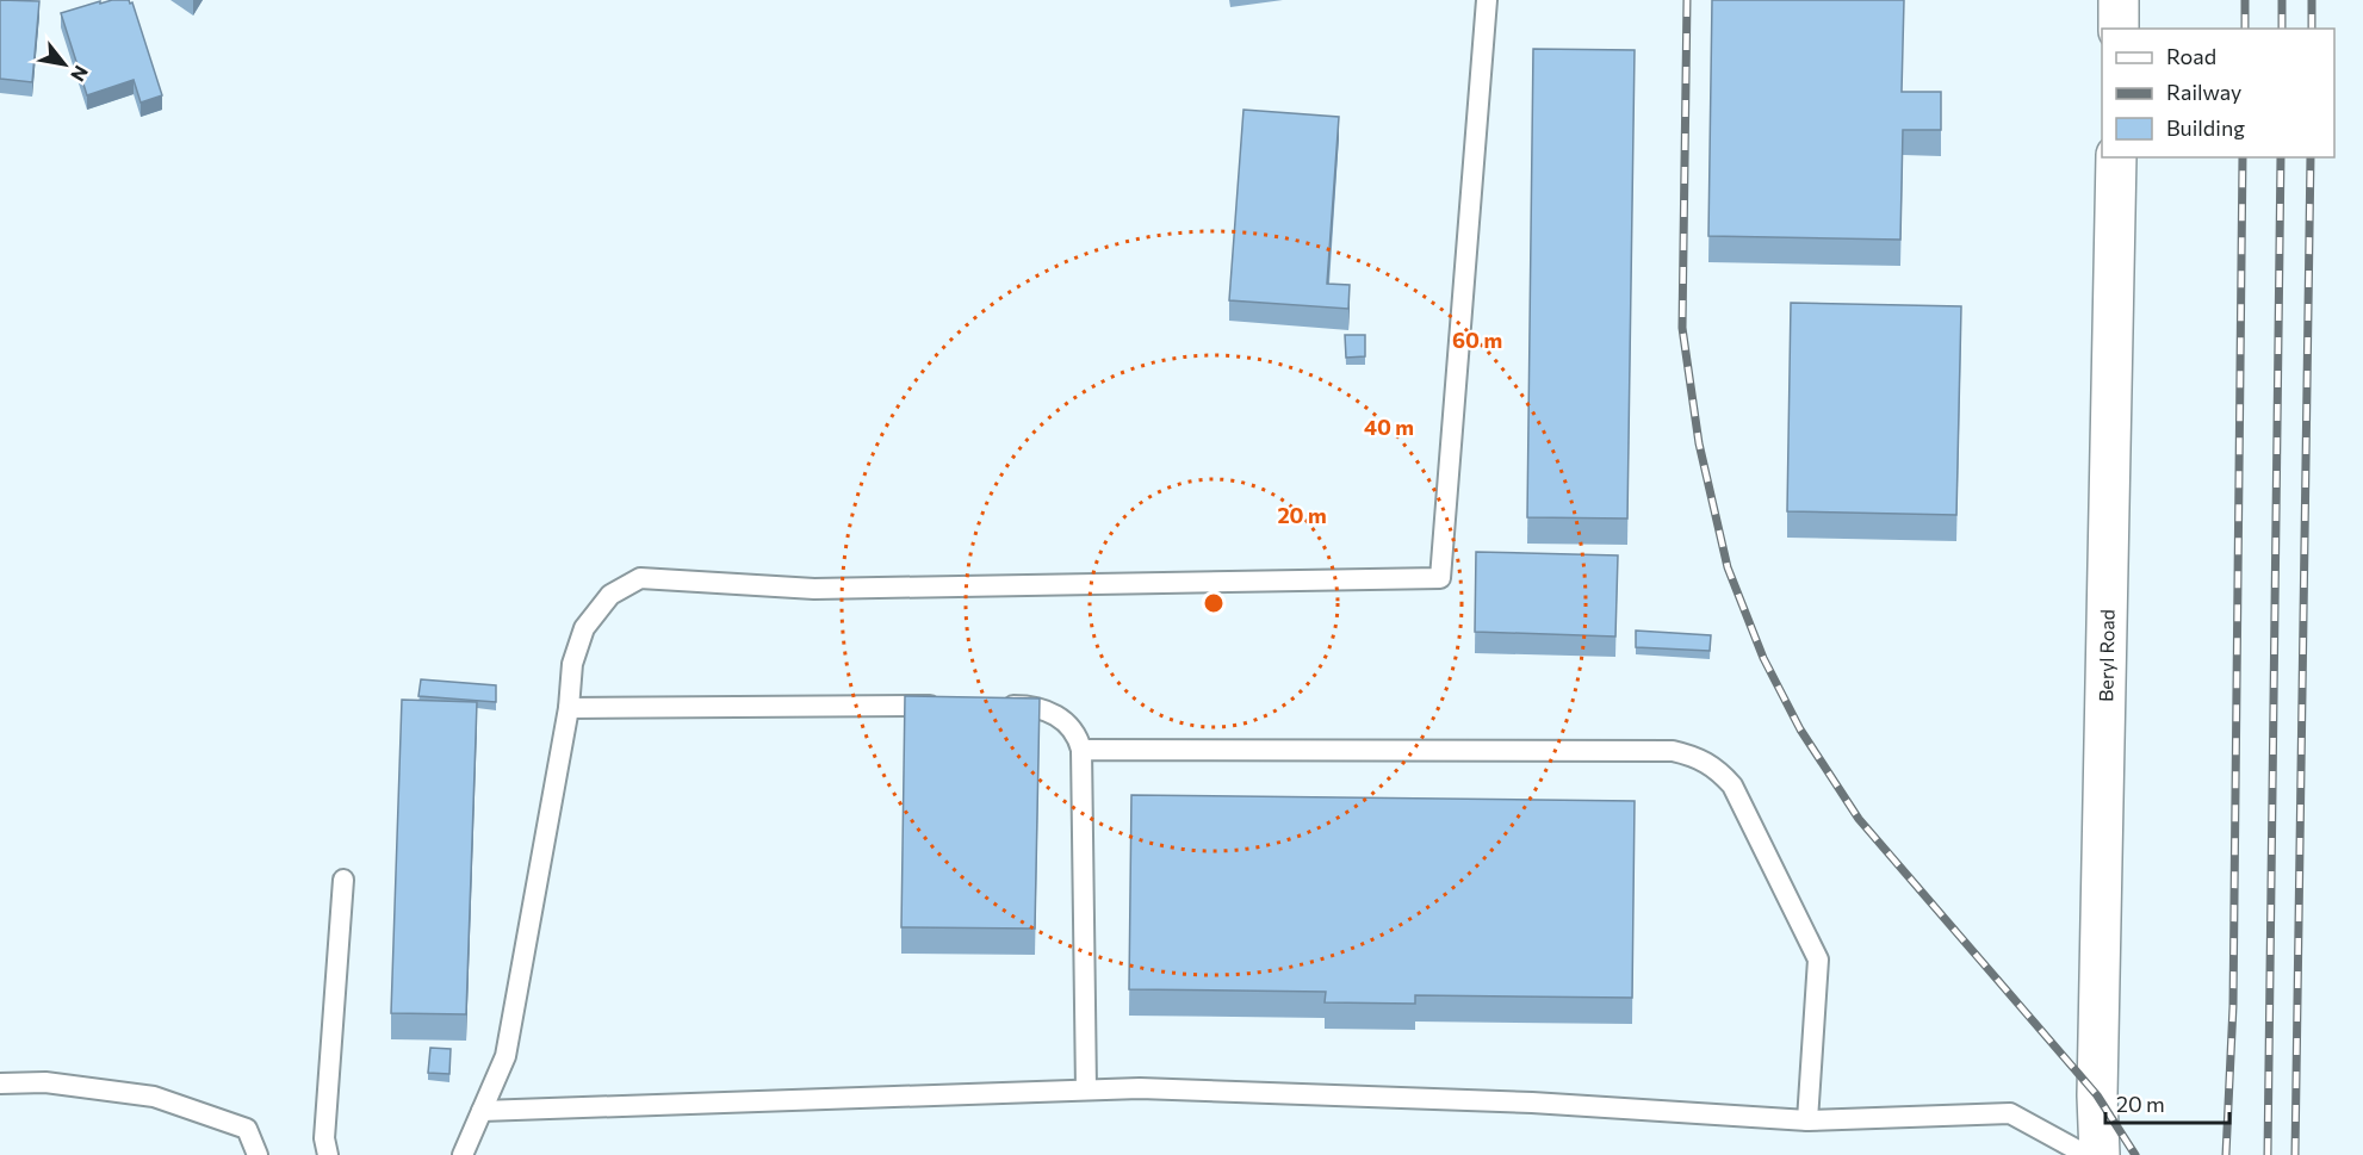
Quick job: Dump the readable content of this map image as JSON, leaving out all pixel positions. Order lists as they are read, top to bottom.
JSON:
{
  "streets": {
    "street": ["Beryl Road"]
  },
  "legend": ["Road", "Railway", "Building"],
  "scale_bar": "20 m",
  "north": "bottom right",
  "rings": ["60 m", "40 m", "20 m"]
}
